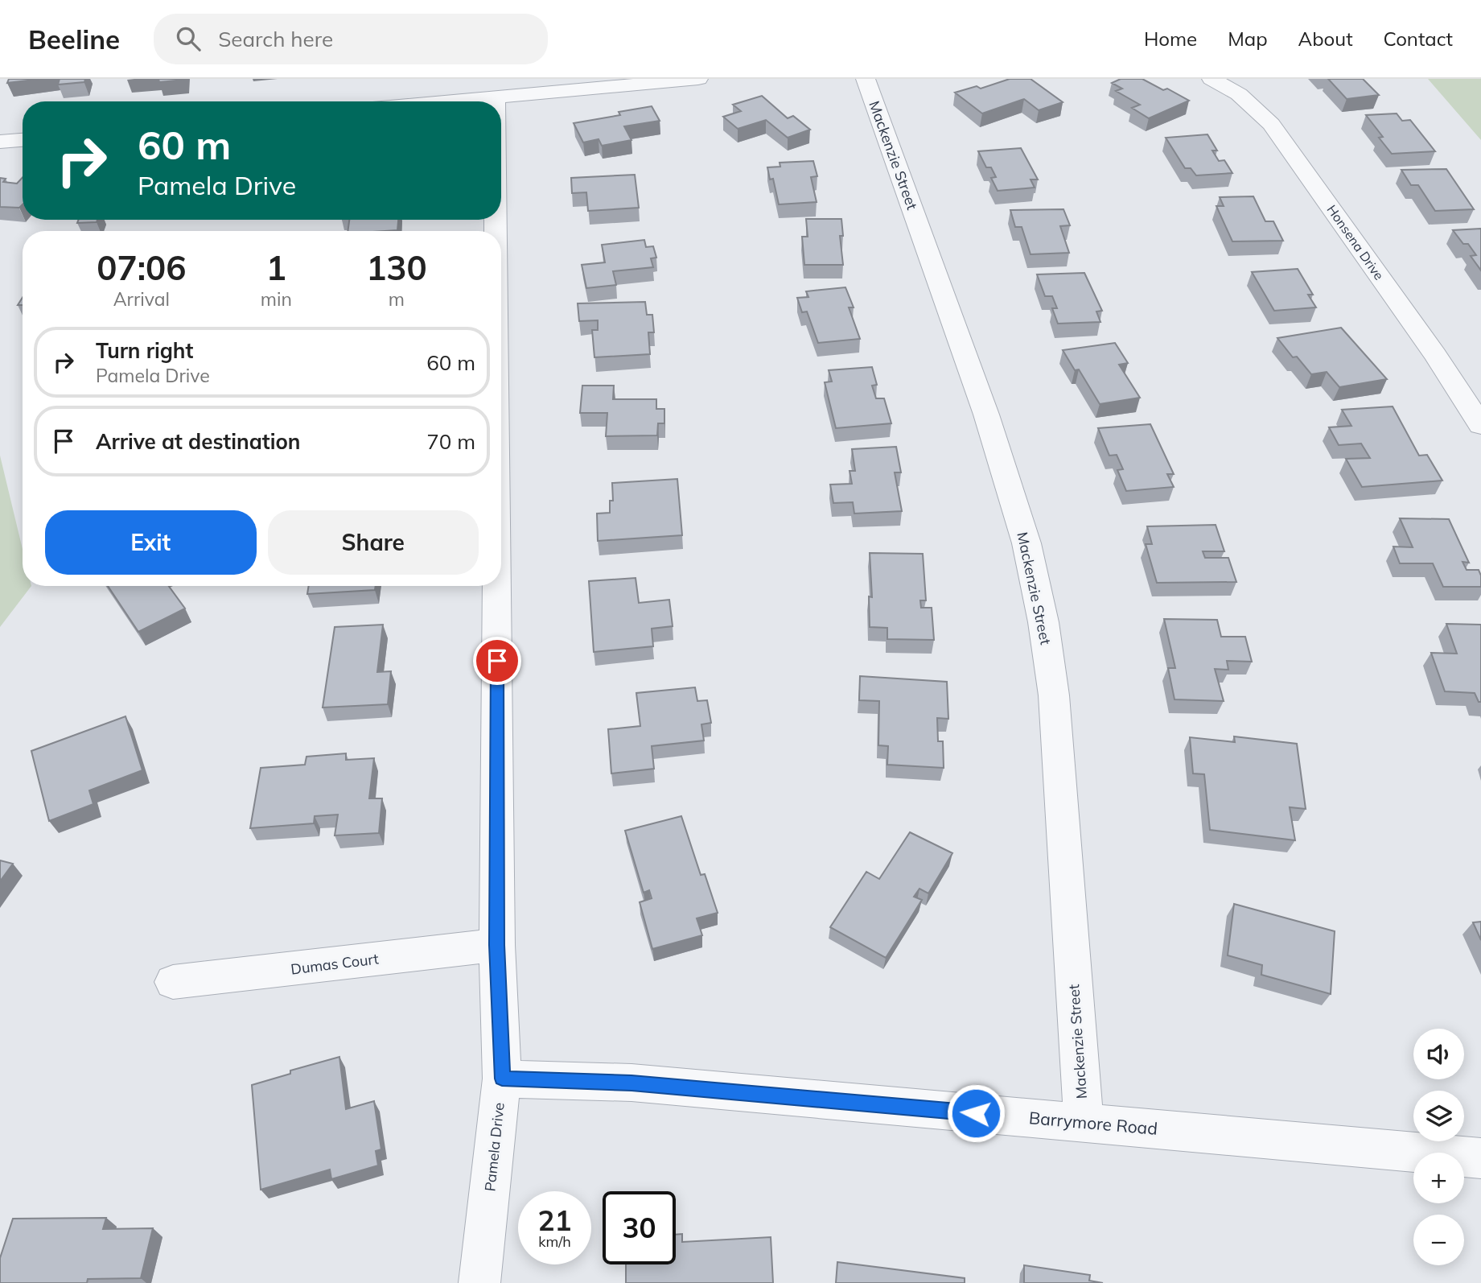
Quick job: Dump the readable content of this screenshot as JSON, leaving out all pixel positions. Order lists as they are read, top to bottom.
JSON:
{
  "streets": {
    "street": [
      "Mackenzie Street",
      "Honsena Drive",
      "Dumas Court",
      "Barrymore Road",
      "Pamela Drive"
    ]
  },
  "crossings": [
    ["Mackenzie Street", "Barrymore Road"],
    ["Dumas Court", "Pamela Drive"],
    ["Barrymore Road", "Pamela Drive"]
  ],
  "page": {
    "header": "Beeline",
    "search": "Search here",
    "nav": [
      "Home",
      "Map",
      "About",
      "Contact"
    ],
    "turn": ["60 m", "Pamela Drive"],
    "eta": [
      "07:06",
      "Arrival",
      "1",
      "min",
      "130",
      "m"
    ],
    "list": [
      {
        "name": "Turn right",
        "note": "Pamela Drive",
        "value": "60 m"
      },
      {
        "name": "Arrive at destination",
        "value": "70 m"
      }
    ],
    "buttons": ["Exit", "Share"],
    "map_buttons": ["+", "−"],
    "speed": "21 km/h",
    "limit": "30"
  }
}
